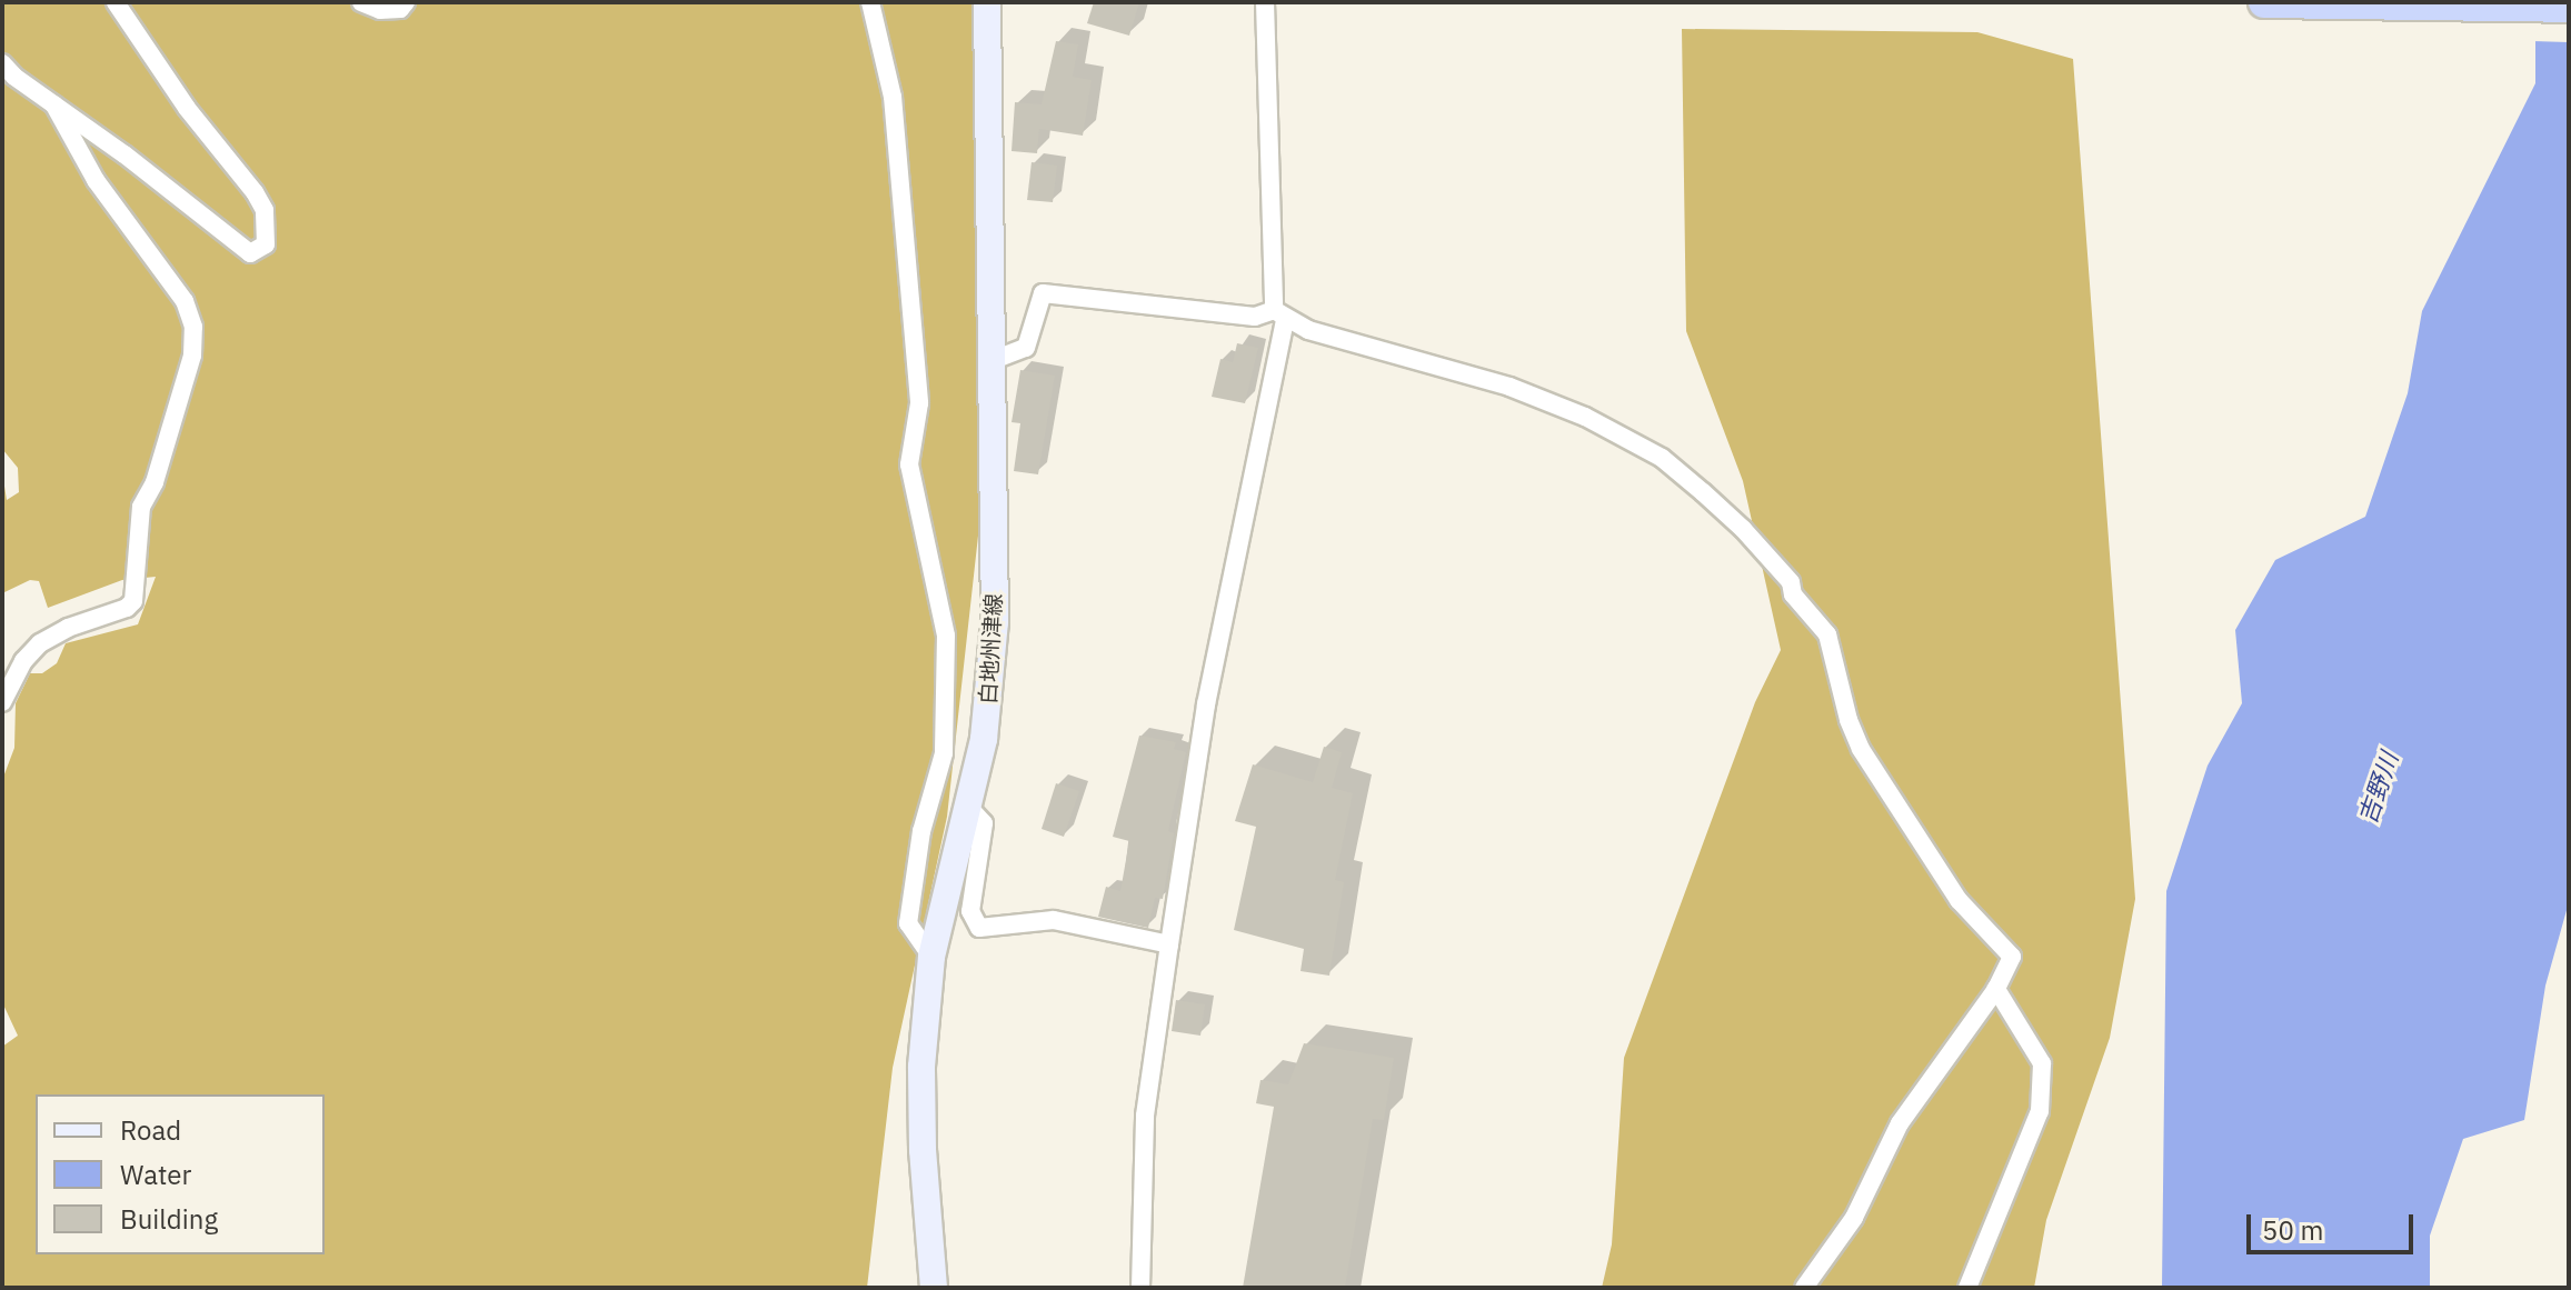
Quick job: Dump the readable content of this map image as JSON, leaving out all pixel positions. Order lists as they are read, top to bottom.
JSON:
{
  "streets": {
    "main road": ["白地州津線"]
  },
  "water": ["吉野川"],
  "legend": ["Road", "Water", "Building"],
  "scale_bar": "50 m"
}
